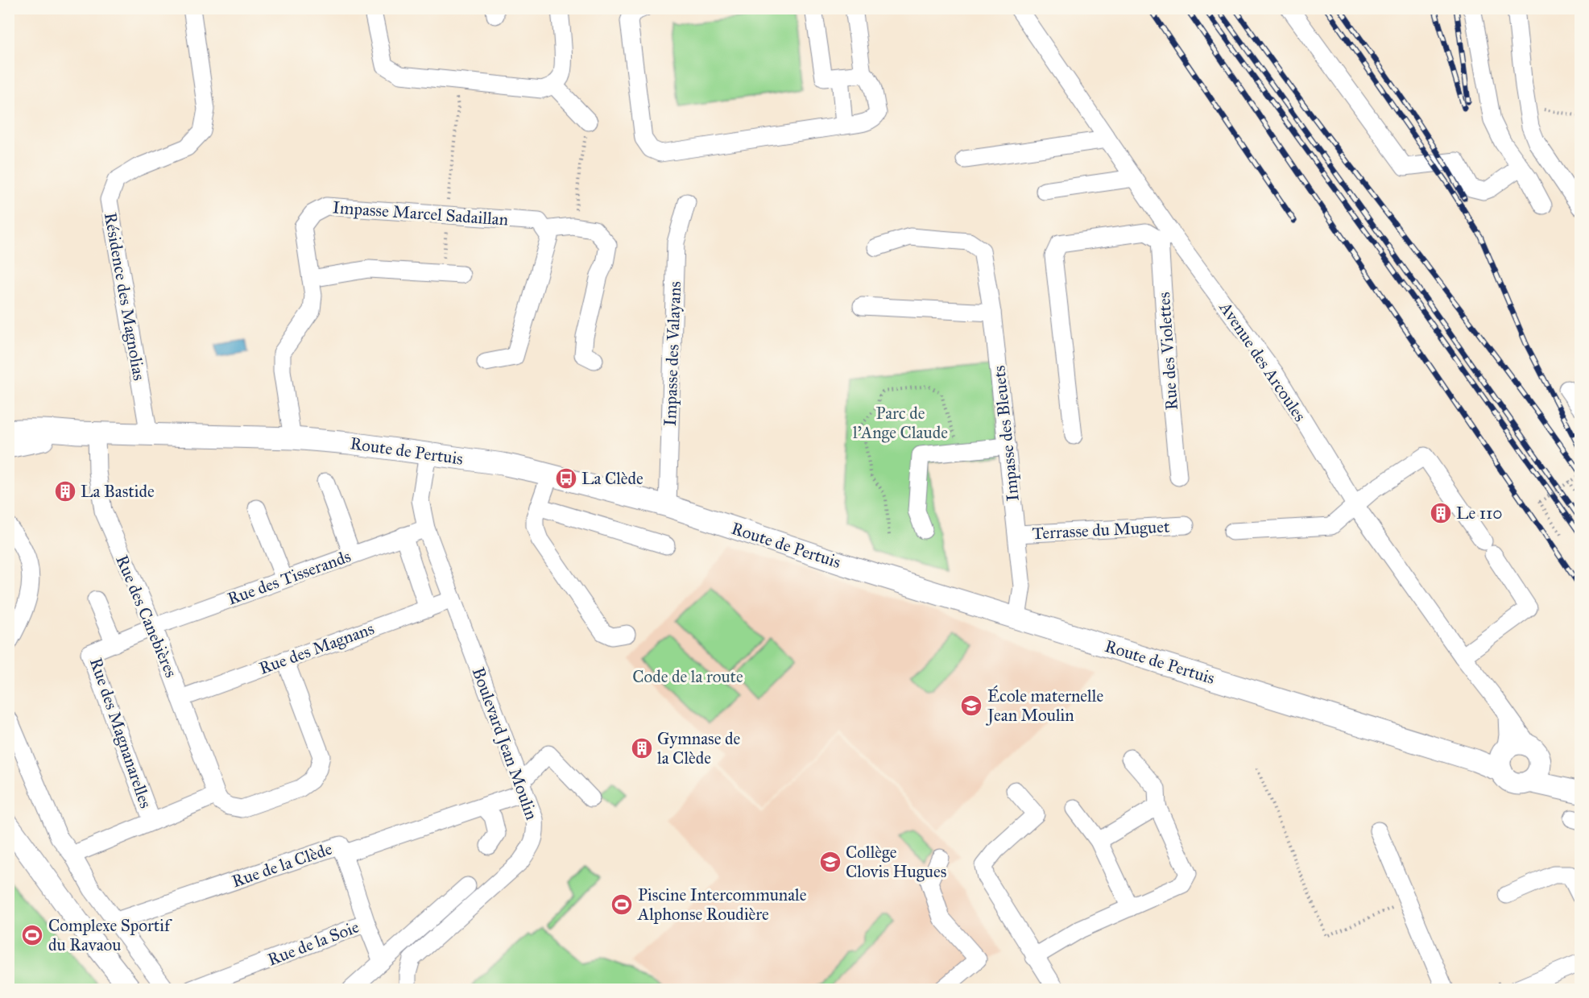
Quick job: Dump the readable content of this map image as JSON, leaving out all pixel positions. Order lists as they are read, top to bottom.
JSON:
{
  "streets": {
    "main road": ["Route de Pertuis"],
    "street": [
      "Impasse Marcel Sadaillan",
      "Résidence des Magnolias",
      "Rue des Violettes",
      "Impasse des Valayans",
      "Avenue des Arcoules",
      "Impasse des Bleuets",
      "Terrasse du Muguet",
      "Rue des Tisserands",
      "Rue des Canebières",
      "Rue des Magnans",
      "Rue des Magnanarelles",
      "Boulevard Jean Moulin",
      "Rue de la Clède",
      "Rue de la Soie"
    ]
  },
  "crossings": [
    ["Impasse Marcel Sadaillan", "Route de Pertuis"],
    ["Résidence des Magnolias", "Route de Pertuis"],
    ["Rue des Violettes", "Avenue des Arcoules"],
    ["Impasse des Valayans", "Route de Pertuis"],
    ["Avenue des Arcoules", "Route de Pertuis"],
    ["Impasse des Bleuets", "Route de Pertuis"],
    ["Impasse des Bleuets", "Terrasse du Muguet"],
    ["Route de Pertuis", "Rue des Canebières"],
    ["Route de Pertuis", "Boulevard Jean Moulin"],
    ["Rue des Tisserands", "Rue des Canebières"],
    ["Rue des Tisserands", "Rue des Magnanarelles"],
    ["Rue des Tisserands", "Boulevard Jean Moulin"],
    ["Rue des Canebières", "Rue des Magnans"],
    ["Rue des Canebières", "Rue des Magnanarelles"],
    ["Rue des Magnans", "Boulevard Jean Moulin"],
    ["Boulevard Jean Moulin", "Rue de la Clède"],
    ["Rue de la Clède", "Rue de la Soie"]
  ],
  "parks": ["Parc de l'Ange Claude", "Code de la route"],
  "places": {
    "bus stop": ["La Clède"],
    "building": ["La Bastide", "Le 110", "Gymnase de la Clède"],
    "school or university": ["École maternelle Jean Moulin", "Collège Clovis Hugues"],
    "sports": ["Piscine Intercommunale Alphonse Roudière", "Complexe Sportif du Ravaou"]
  }
}
